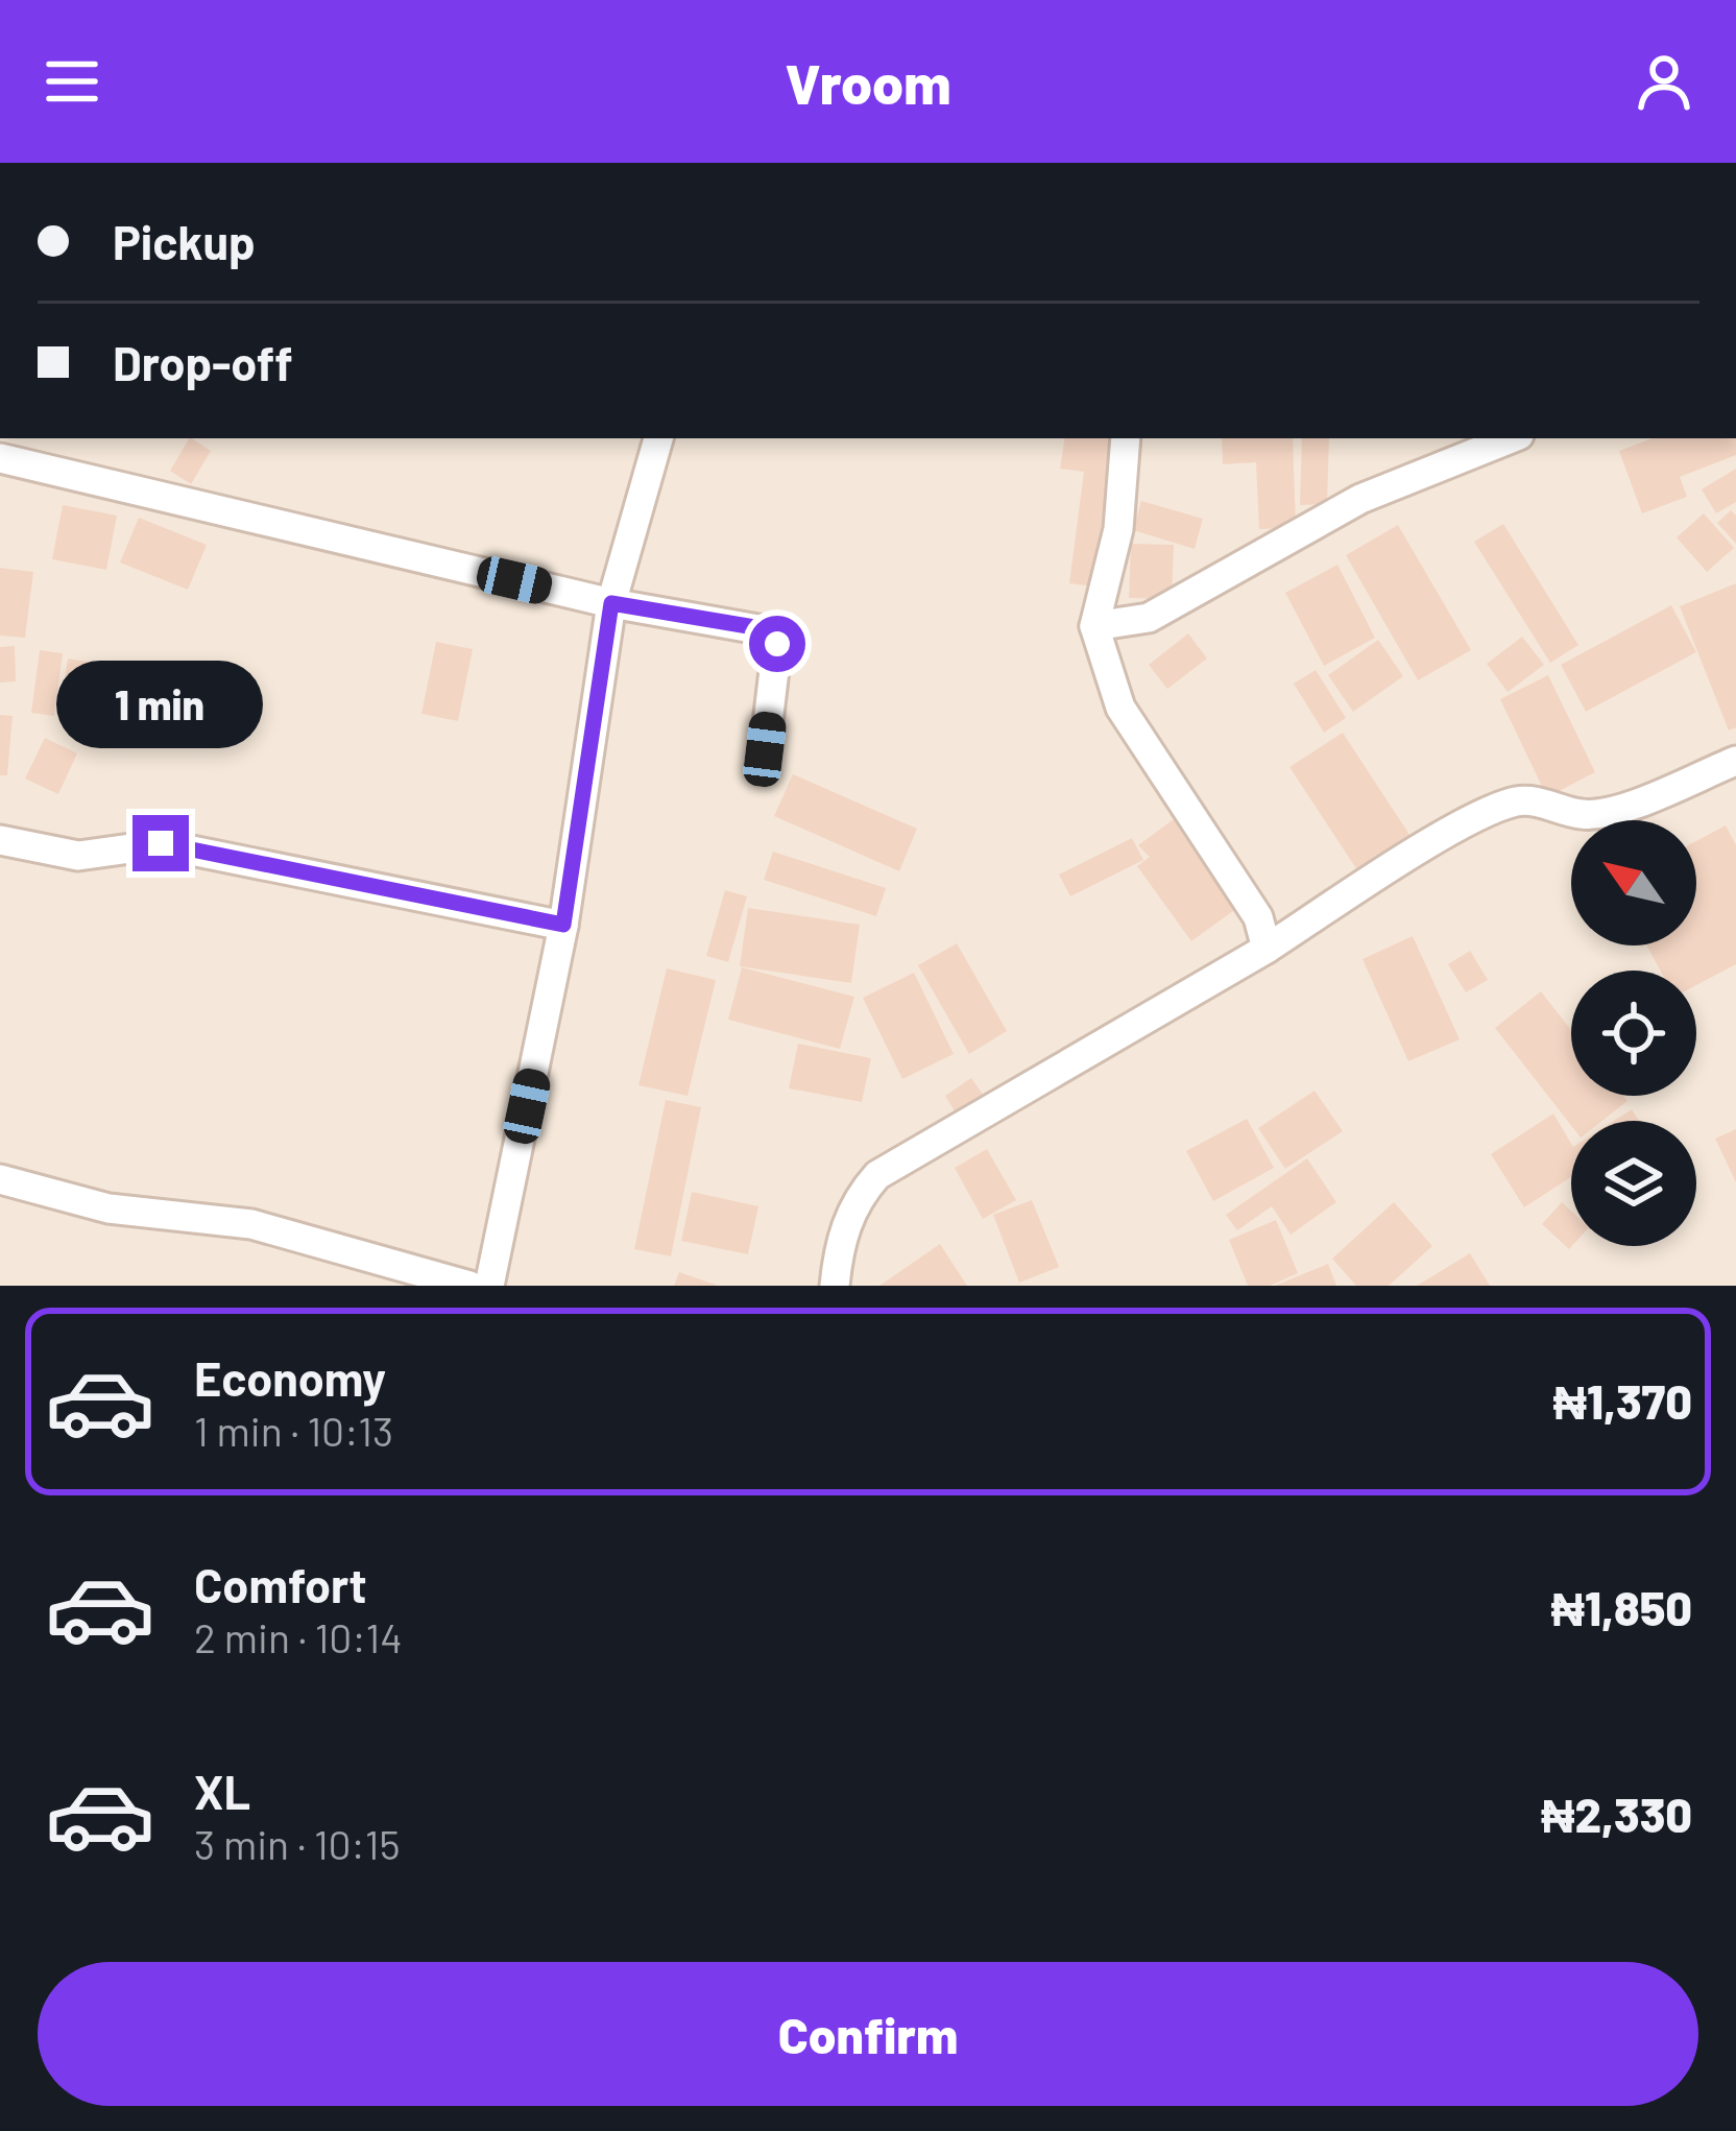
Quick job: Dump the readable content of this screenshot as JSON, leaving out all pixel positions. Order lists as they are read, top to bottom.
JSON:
{
  "north": "top left",
  "page": {
    "header": "Vroom",
    "banner": ["Pickup", "Drop-off"],
    "bubble": "1 min",
    "list": [
      {
        "name": "Economy",
        "note": "1 min · 10:13",
        "value": "₦1,370"
      },
      {
        "name": "Comfort",
        "note": "2 min · 10:14",
        "value": "₦1,850"
      },
      {
        "name": "XL",
        "note": "3 min · 10:15",
        "value": "₦2,330"
      }
    ],
    "buttons": "Confirm"
  }
}
